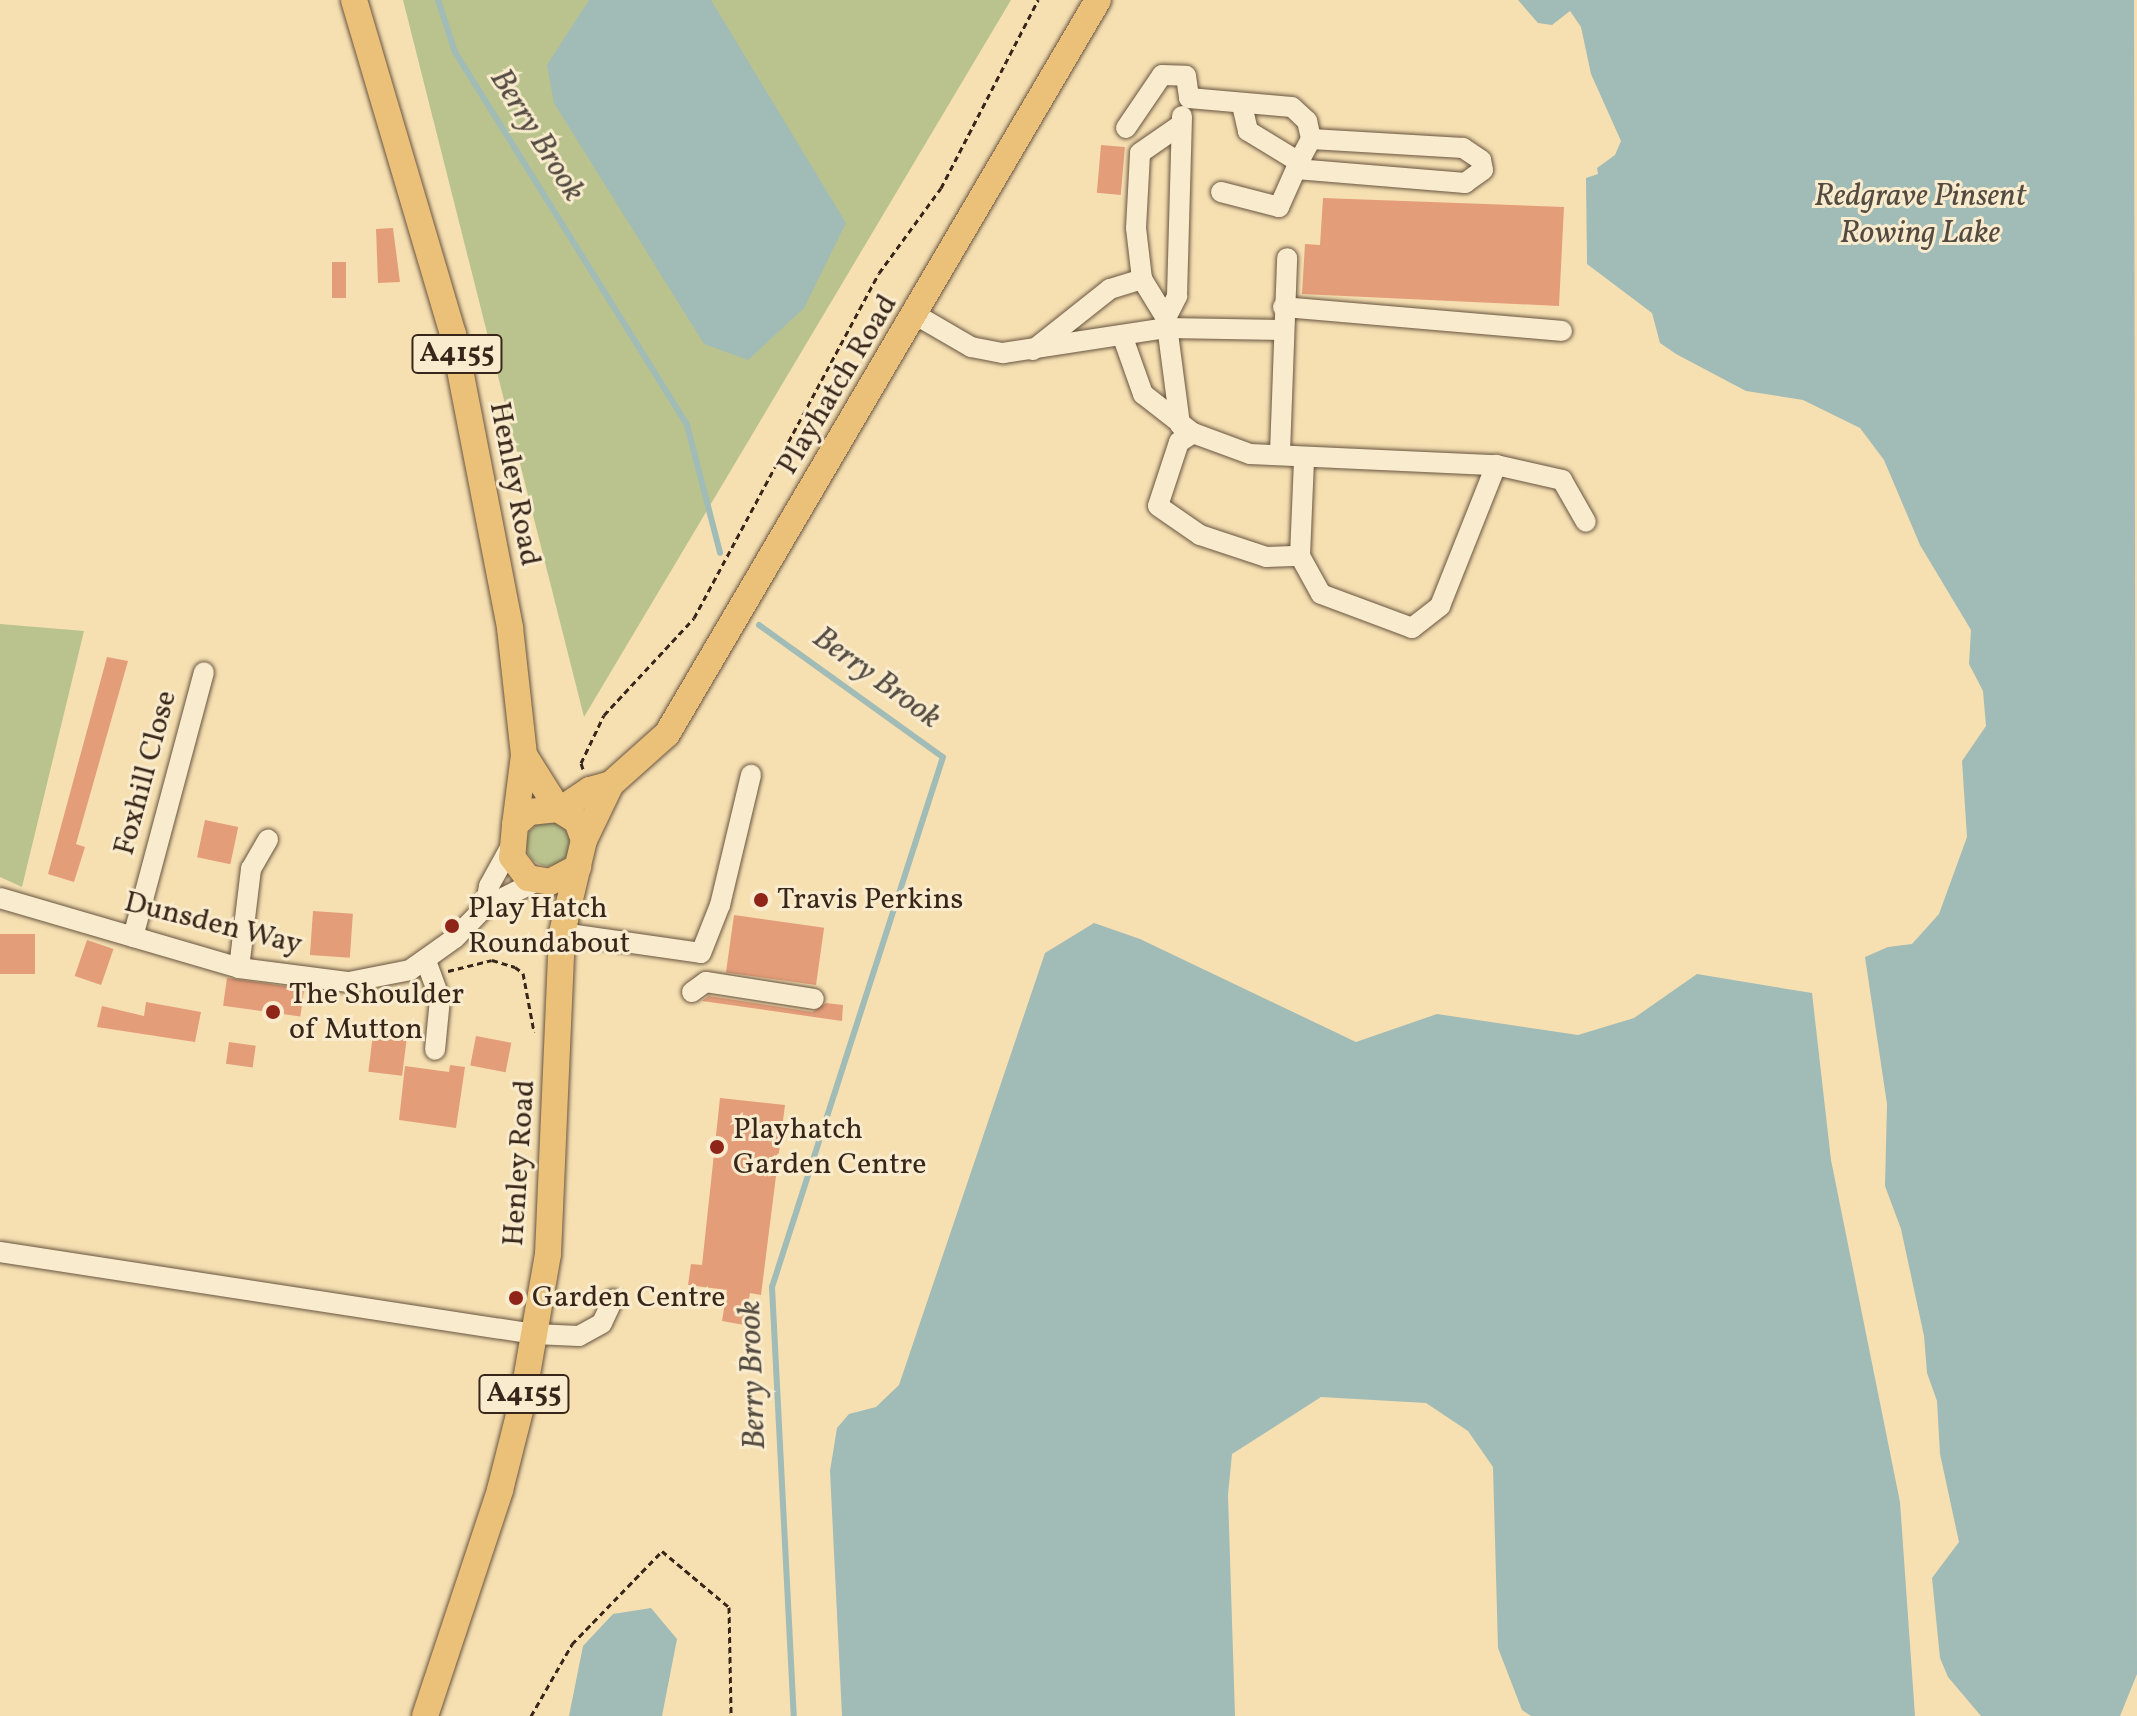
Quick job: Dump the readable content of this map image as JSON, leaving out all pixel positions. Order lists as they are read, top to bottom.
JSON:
{
  "streets": {
    "main road": ["A4155", "Playhatch Road", "Henley Road"],
    "street": ["Foxhill Close", "Dunsden Way"]
  },
  "crossings": [
    ["Playhatch Road", "Henley Road"],
    ["Playhatch Road", "Dunsden Way"],
    ["Henley Road", "Dunsden Way"],
    ["Foxhill Close", "Dunsden Way"]
  ],
  "water": ["Berry Brook", "Redgrave Pinsent Rowing Lake"],
  "places": [
    "Travis Perkins",
    "Play Hatch Roundabout",
    "The Shoulder of Mutton",
    "Playhatch Garden Centre",
    "Garden Centre"
  ]
}
